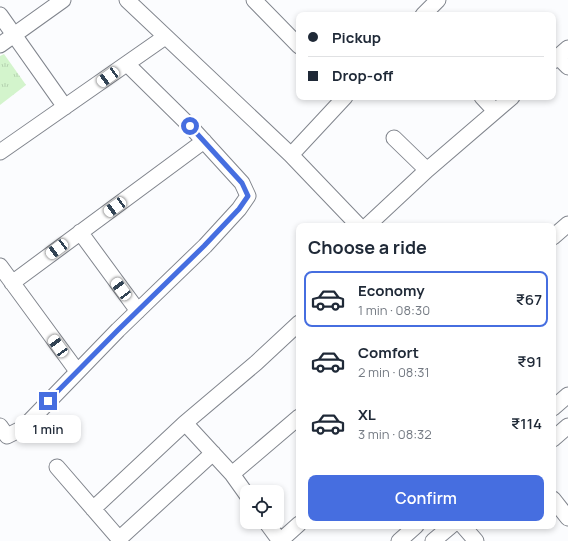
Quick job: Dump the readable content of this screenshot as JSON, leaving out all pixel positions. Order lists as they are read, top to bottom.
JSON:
{
  "page": {
    "banner": ["Pickup", "Drop-off"],
    "heading": "Choose a ride",
    "list": [
      {
        "name": "Economy",
        "note": "1 min · 08:30",
        "value": "₹67"
      },
      {
        "name": "Comfort",
        "note": "2 min · 08:31",
        "value": "₹91"
      },
      {
        "name": "XL",
        "note": "3 min · 08:32",
        "value": "₹114"
      }
    ],
    "bubble": "1 min",
    "buttons": "Confirm"
  }
}
